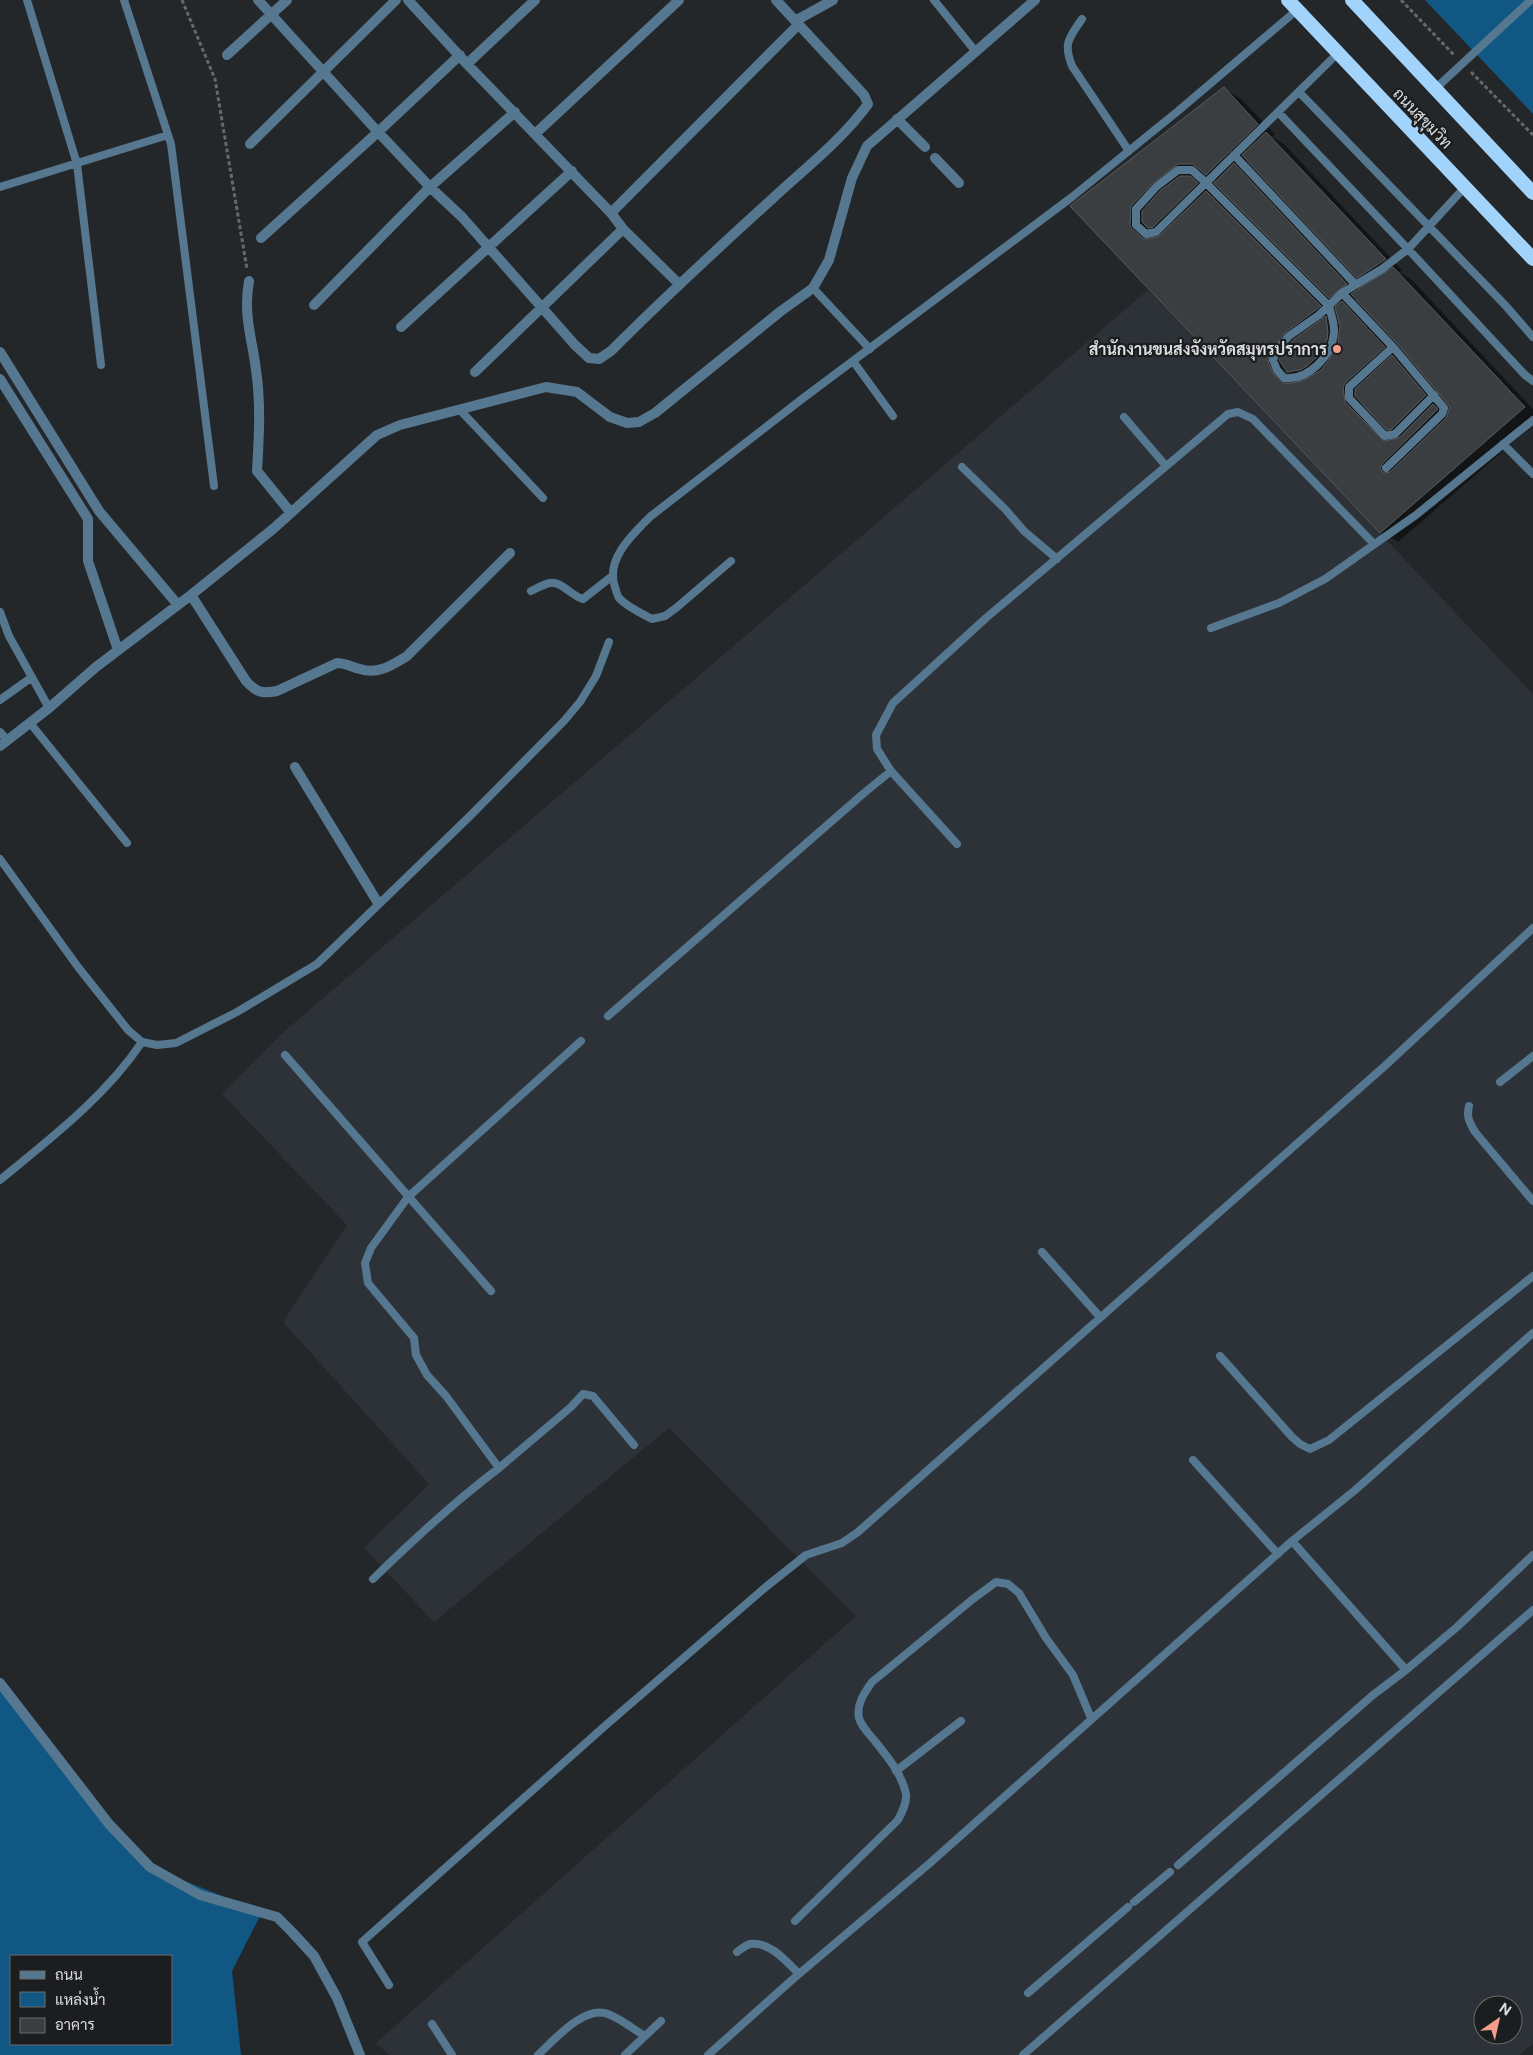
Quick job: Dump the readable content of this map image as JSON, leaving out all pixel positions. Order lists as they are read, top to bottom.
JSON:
{
  "streets": {
    "highway": ["ถนนสุขุมวิท"]
  },
  "places": ["สำนักงานขนส่งจังหวัดสมุทรปราการ"],
  "legend": ["ถนน", "แหล่งน้ำ", "อาคาร"],
  "north": "top right"
}
